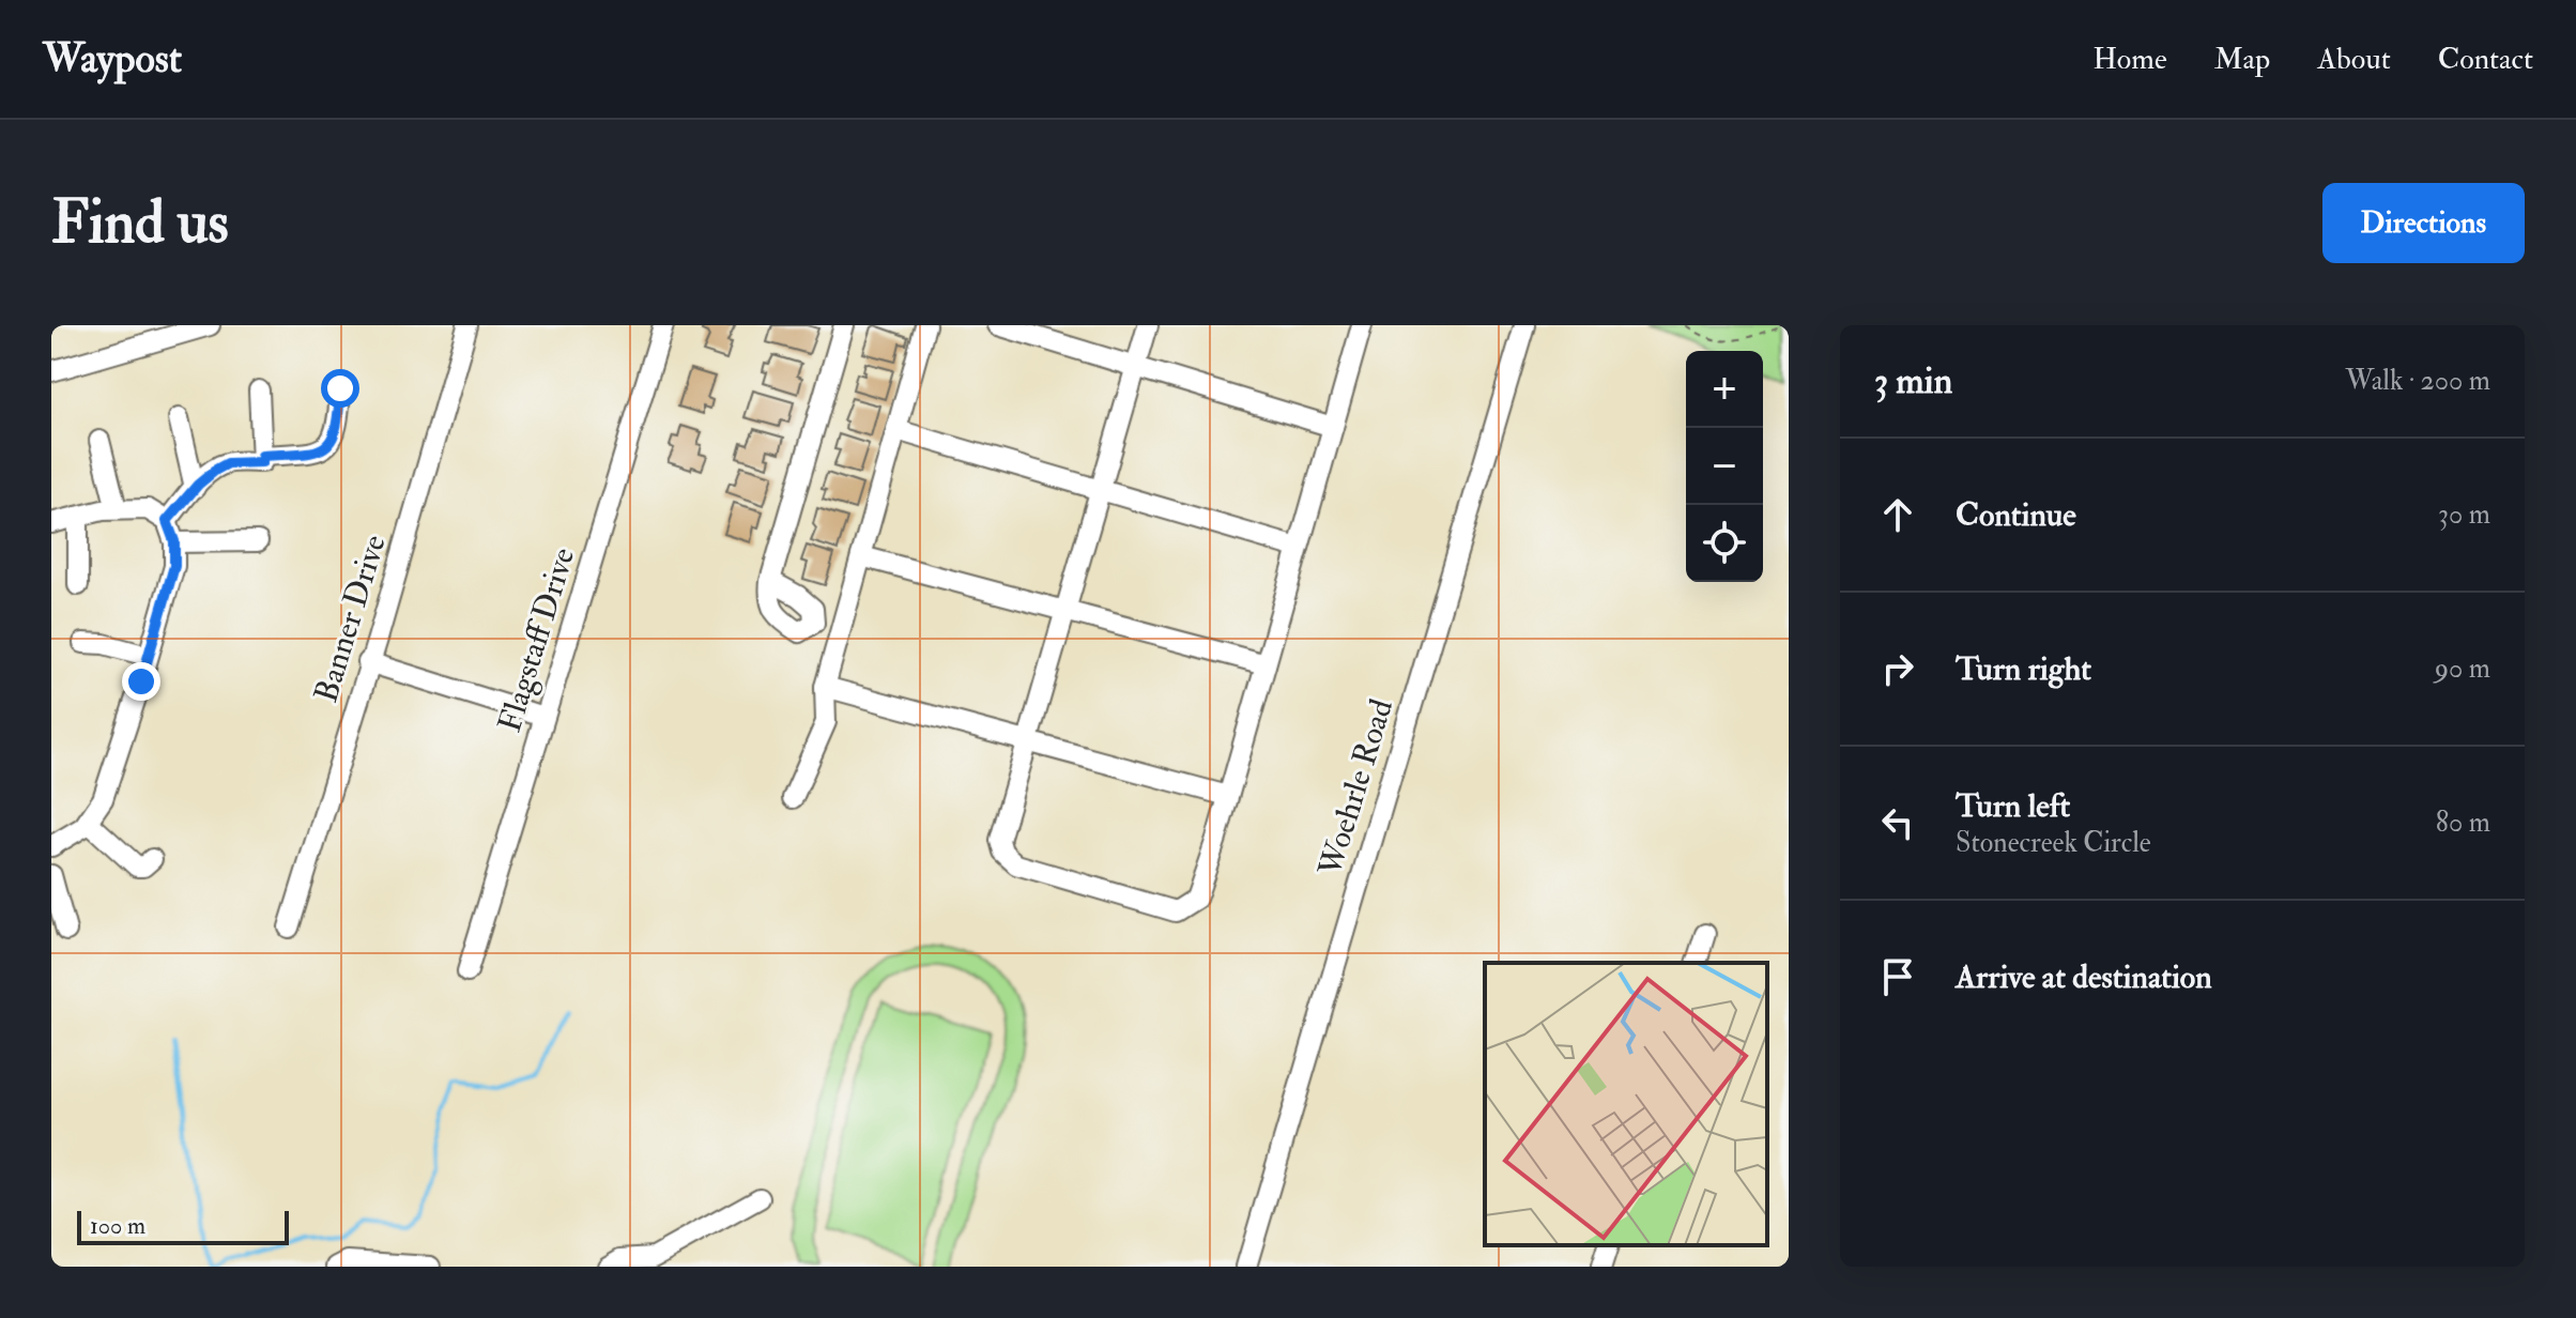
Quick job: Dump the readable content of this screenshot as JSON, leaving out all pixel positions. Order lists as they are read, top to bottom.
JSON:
{
  "streets": {
    "street": ["Banner Drive", "Flagstaff Drive", "Woehrle Road"]
  },
  "scale_bar": "100 m",
  "page": {
    "header": "Waypost",
    "nav": [
      "Home",
      "Map",
      "About",
      "Contact"
    ],
    "buttons": "Directions",
    "title": "Find us",
    "heading": ["3 min", "Walk · 200 m"],
    "map_buttons": ["+", "−"],
    "list": [
      ["Continue", "30 m"],
      ["Turn right", "90 m"],
      ["Turn left", "Stonecreek Circle", "80 m"],
      "Arrive at destination"
    ],
    "scale": "100 m"
  }
}
